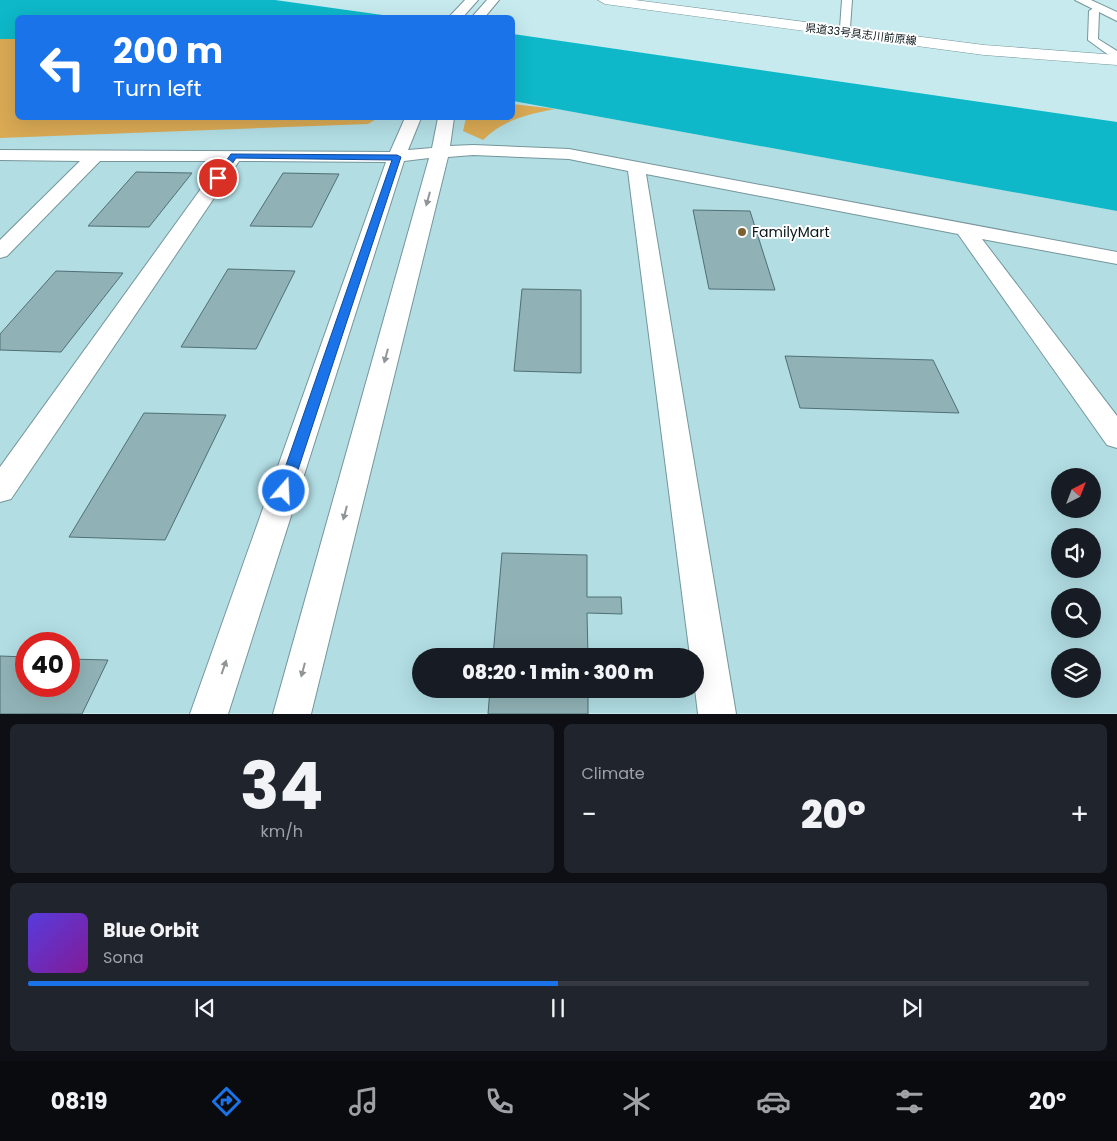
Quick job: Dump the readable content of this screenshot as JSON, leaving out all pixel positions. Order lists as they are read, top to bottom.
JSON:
{
  "streets": {
    "main road": ["県道33号具志川前原線"]
  },
  "places": ["FamilyMart"],
  "north": "top right",
  "page": {
    "turn": ["200 m", "Turn left"],
    "limit": "40",
    "trip": "08:20 · 1 min · 300 m",
    "tile": [
      ["34", "km/h"],
      "Climate"
    ],
    "heat": ["−", "20°", "+"],
    "song": ["Blue Orbit", "Sona"],
    "tabs": ["08:19", "20°"]
  }
}
